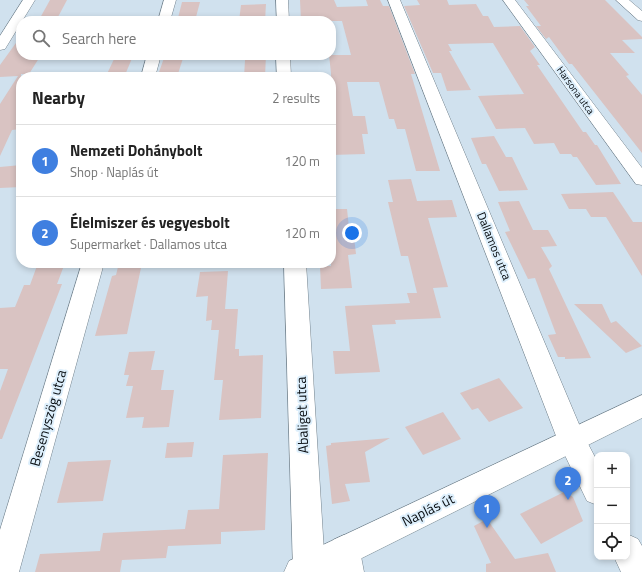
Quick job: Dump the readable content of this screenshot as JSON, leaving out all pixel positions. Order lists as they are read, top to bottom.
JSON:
{
  "streets": {
    "street": [
      "Harsona utca",
      "Dallamos utca",
      "Abaliget utca",
      "Besenyszög utca",
      "Naplás út"
    ]
  },
  "crossings": [
    ["Dallamos utca", "Naplás út"],
    ["Abaliget utca", "Naplás út"]
  ],
  "page": {
    "search": "Search here",
    "heading": ["Nearby", "2 results"],
    "list": [
      {
        "mark": "1",
        "name": "Nemzeti Dohánybolt",
        "note": "Shop · Naplás út",
        "value": "120 m"
      },
      {
        "mark": "2",
        "name": "Élelmiszer és vegyesbolt",
        "note": "Supermarket · Dallamos utca",
        "value": "120 m"
      }
    ],
    "map_buttons": ["+", "−"],
    "pins": ["2", "1"]
  }
}
